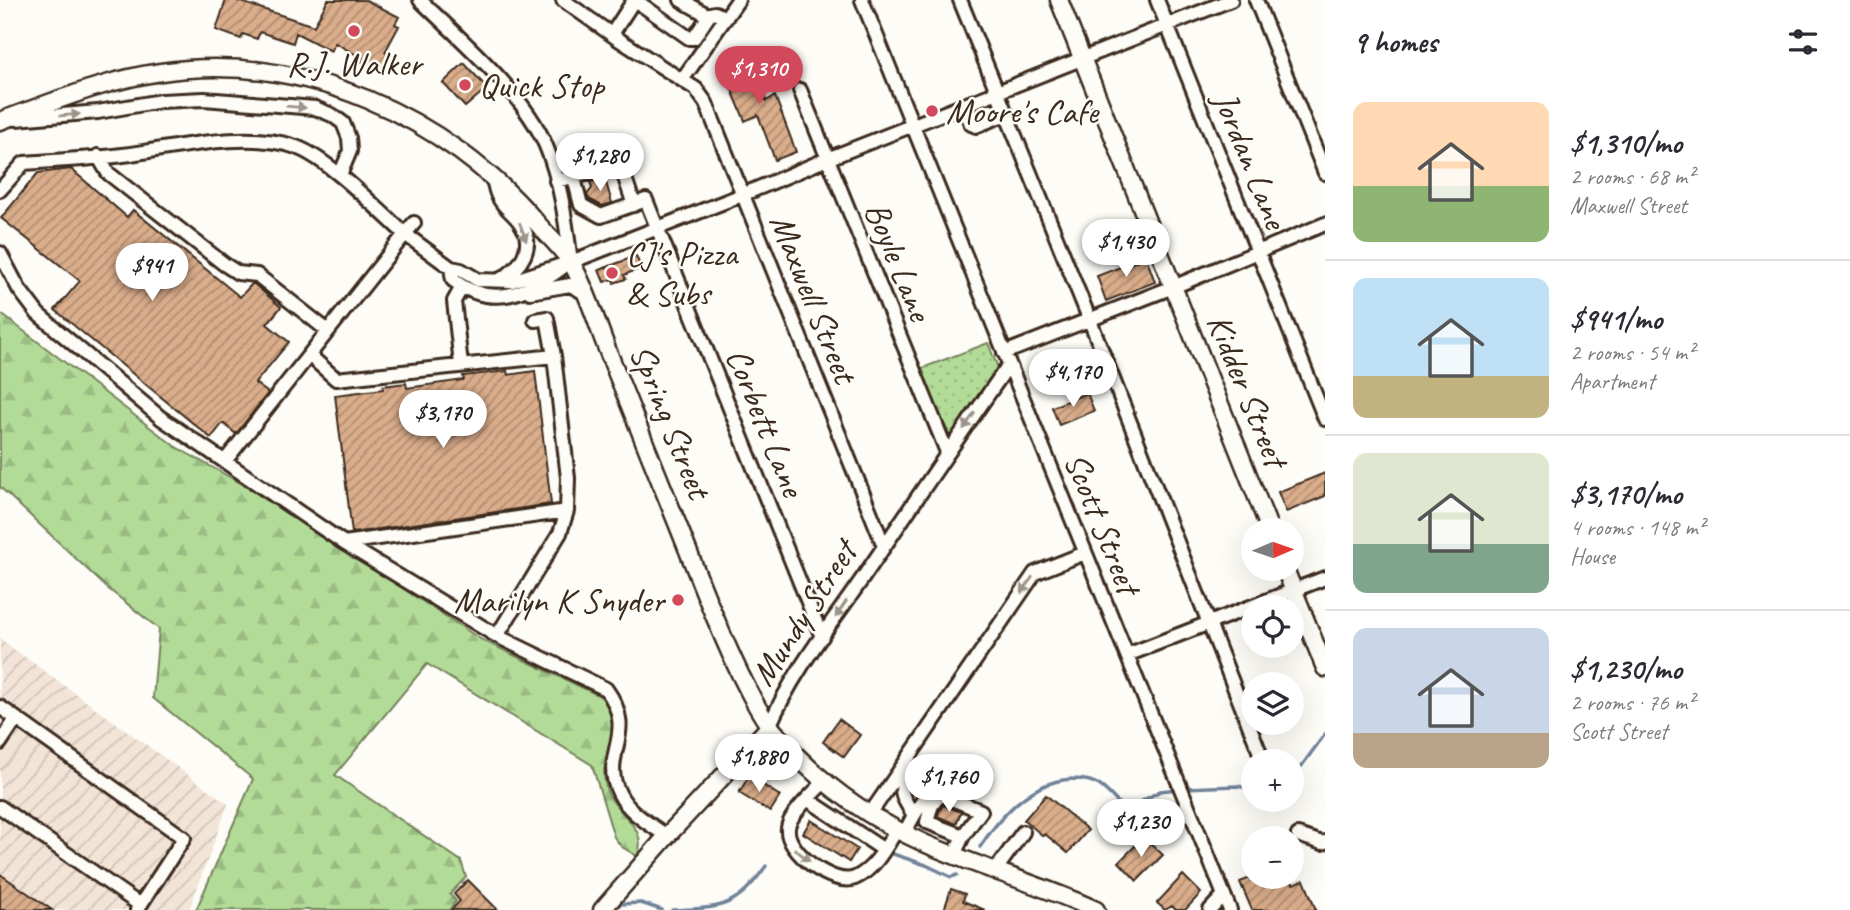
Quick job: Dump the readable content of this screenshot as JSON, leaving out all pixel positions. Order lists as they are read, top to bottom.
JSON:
{
  "streets": {
    "main road": ["Kidder Street", "Spring Street", "Mundy Street"],
    "street": [
      "Jordan Lane",
      "Boyle Lane",
      "Maxwell Street",
      "Corbett Lane",
      "Scott Street"
    ]
  },
  "crossings": [
    ["Boyle Lane", "Mundy Street"],
    ["Maxwell Street", "Mundy Street"],
    ["Spring Street", "Mundy Street"],
    ["Corbett Lane", "Mundy Street"],
    ["Scott Street", "Mundy Street"]
  ],
  "places": [
    "R.J. Walker",
    "Quick Stop",
    "Moore's Cafe",
    "CJ's Pizza & Subs",
    "Marilyn K Snyder"
  ],
  "north": "right",
  "page": {
    "heading": "9 homes",
    "price": [
      "$1,310",
      "$1,280",
      "$1,430",
      "$941",
      "$4,170",
      "$3,170",
      "$1,880",
      "$1,760",
      "$1,230"
    ],
    "list": [
      {
        "name": "$1,310/mo",
        "note": "2 rooms · 68 m² · Maxwell Street"
      },
      {
        "name": "$941/mo",
        "note": "2 rooms · 54 m² · Apartment"
      },
      {
        "name": "$3,170/mo",
        "note": "4 rooms · 148 m² · House"
      },
      {
        "name": "$1,230/mo",
        "note": "2 rooms · 76 m² · Scott Street"
      }
    ],
    "map_buttons": ["+", "−"]
  }
}
